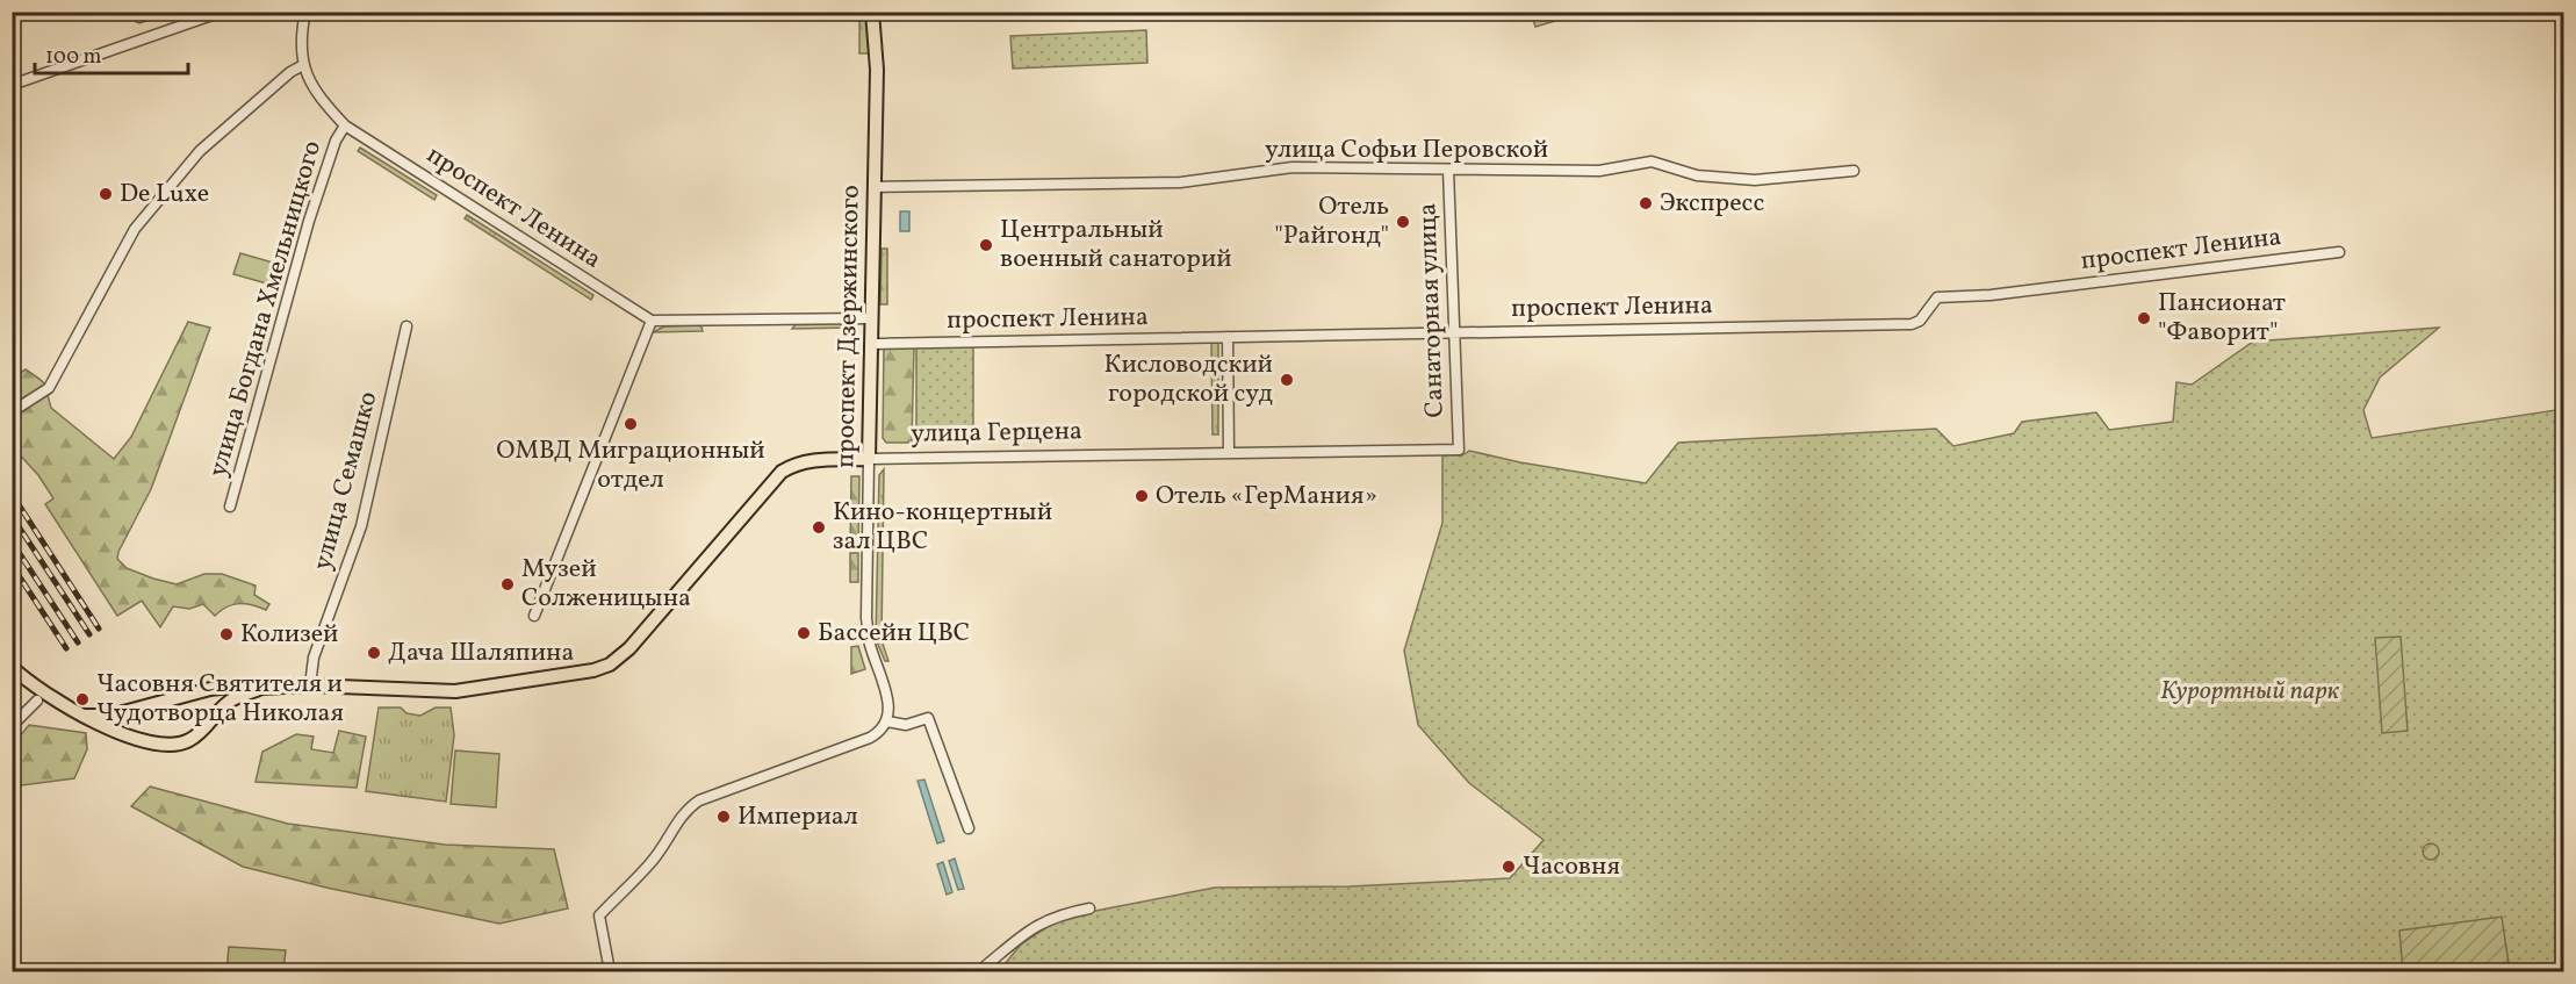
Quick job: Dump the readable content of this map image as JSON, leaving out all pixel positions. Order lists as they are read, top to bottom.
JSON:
{
  "streets": {
    "main road": ["проспект Дзержинского", "улица Герцена"],
    "street": [
      "улица Софьи Перовской",
      "проспект Ленина",
      "улица Богдана Хмельницкого",
      "Санаторная улица",
      "улица Семашко"
    ]
  },
  "crossings": [
    ["улица Софьи Перовской", "Санаторная улица"],
    ["улица Софьи Перовской", "проспект Дзержинского"],
    ["проспект Ленина", "улица Богдана Хмельницкого"],
    ["проспект Ленина", "Санаторная улица"],
    ["проспект Ленина", "проспект Дзержинского"],
    ["Санаторная улица", "улица Герцена"],
    ["проспект Дзержинского", "улица Герцена"],
    ["улица Герцена", "улица Семашко"]
  ],
  "parks": ["Курортный парк"],
  "places": [
    "De Luxe",
    "Экспресс",
    "Отель \"Райгонд\"",
    "Центральный военный санаторий",
    "Пансионат \"Фаворит\"",
    "Кисловодский городской суд",
    "ОМВД Миграционный отдел",
    "Отель «ГерМания»",
    "Кино-концертный зал ЦВС",
    "Музей Солженицына",
    "Бассейн ЦВС",
    "Колизей",
    "Дача Шаляпина",
    "Часовня Святителя и Чудотворца Николая",
    "Империал",
    "Часовня"
  ],
  "scale_bar": "100 m"
}
